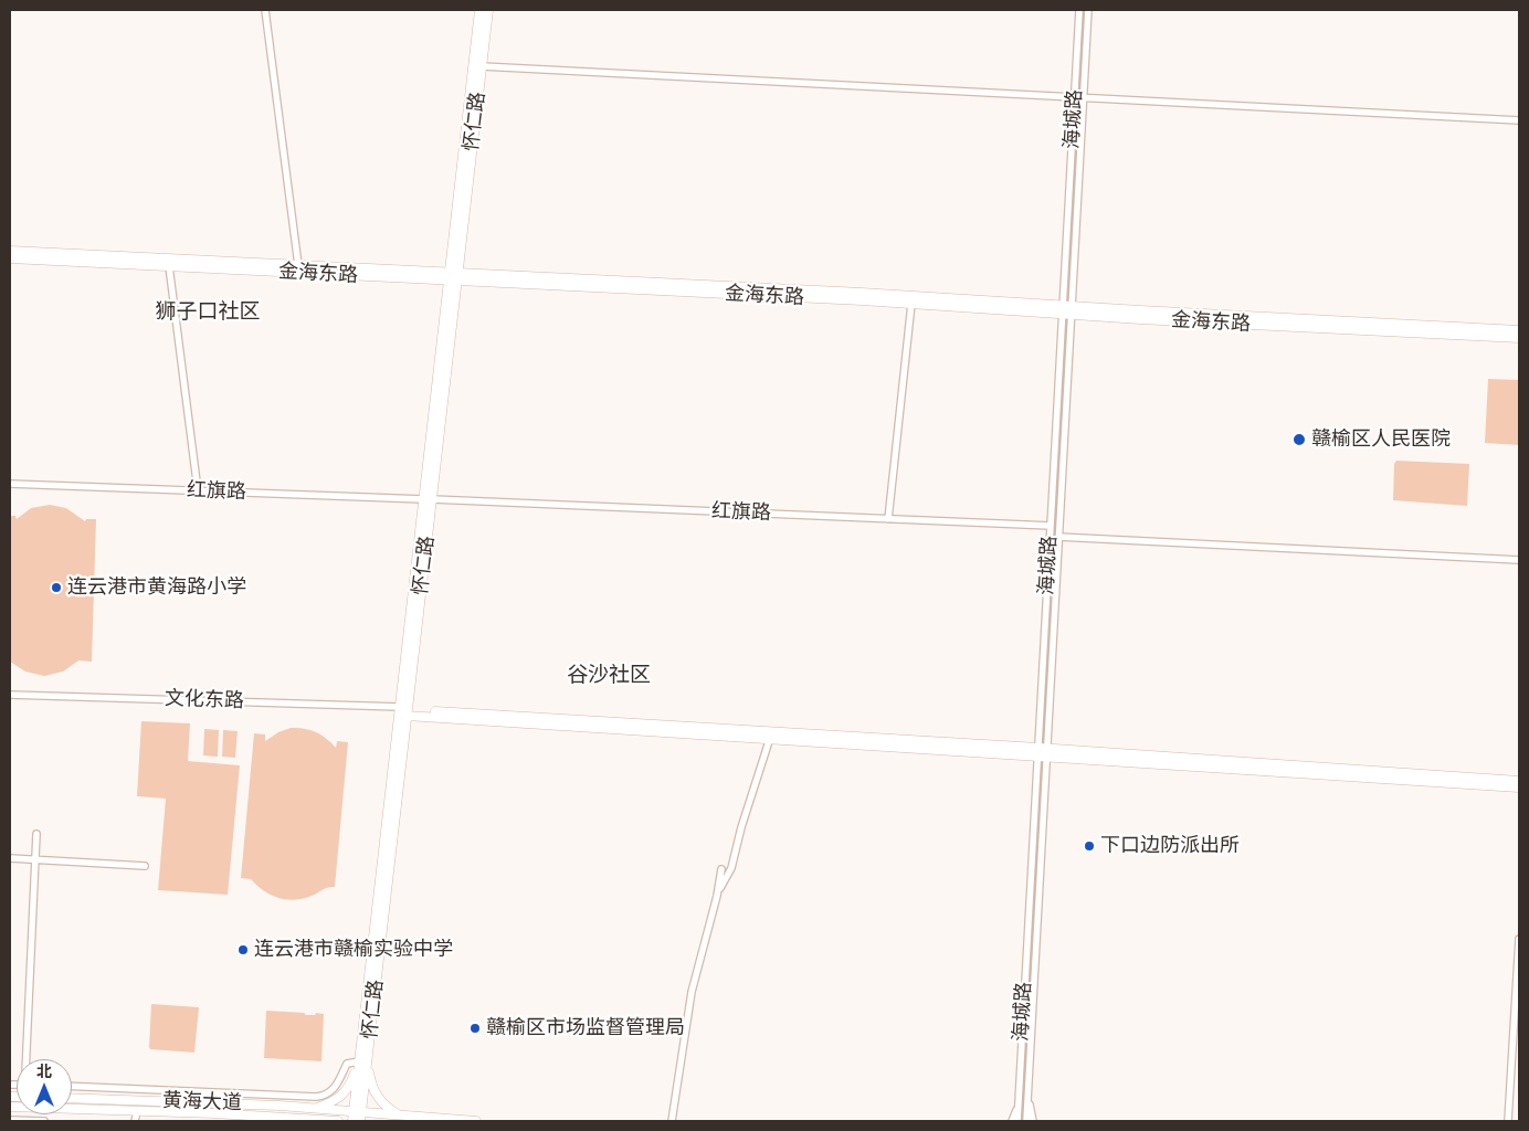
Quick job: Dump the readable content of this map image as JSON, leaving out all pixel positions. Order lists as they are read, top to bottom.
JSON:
{
  "streets": {
    "main road": ["怀仁路", "金海东路", "黄海大道"],
    "street": ["海城路", "红旗路", "文化东路"]
  },
  "crossings": [
    ["海城路", "金海东路"],
    ["海城路", "红旗路"],
    ["怀仁路", "金海东路"],
    ["怀仁路", "红旗路"],
    ["怀仁路", "文化东路"],
    ["怀仁路", "黄海大道"]
  ],
  "districts": ["狮子口社区", "谷沙社区"],
  "places": [
    "赣榆区人民医院",
    "连云港市黄海路小学",
    "下口边防派出所",
    "连云港市赣榆实验中学",
    "赣榆区市场监督管理局"
  ],
  "north": "top"
}
